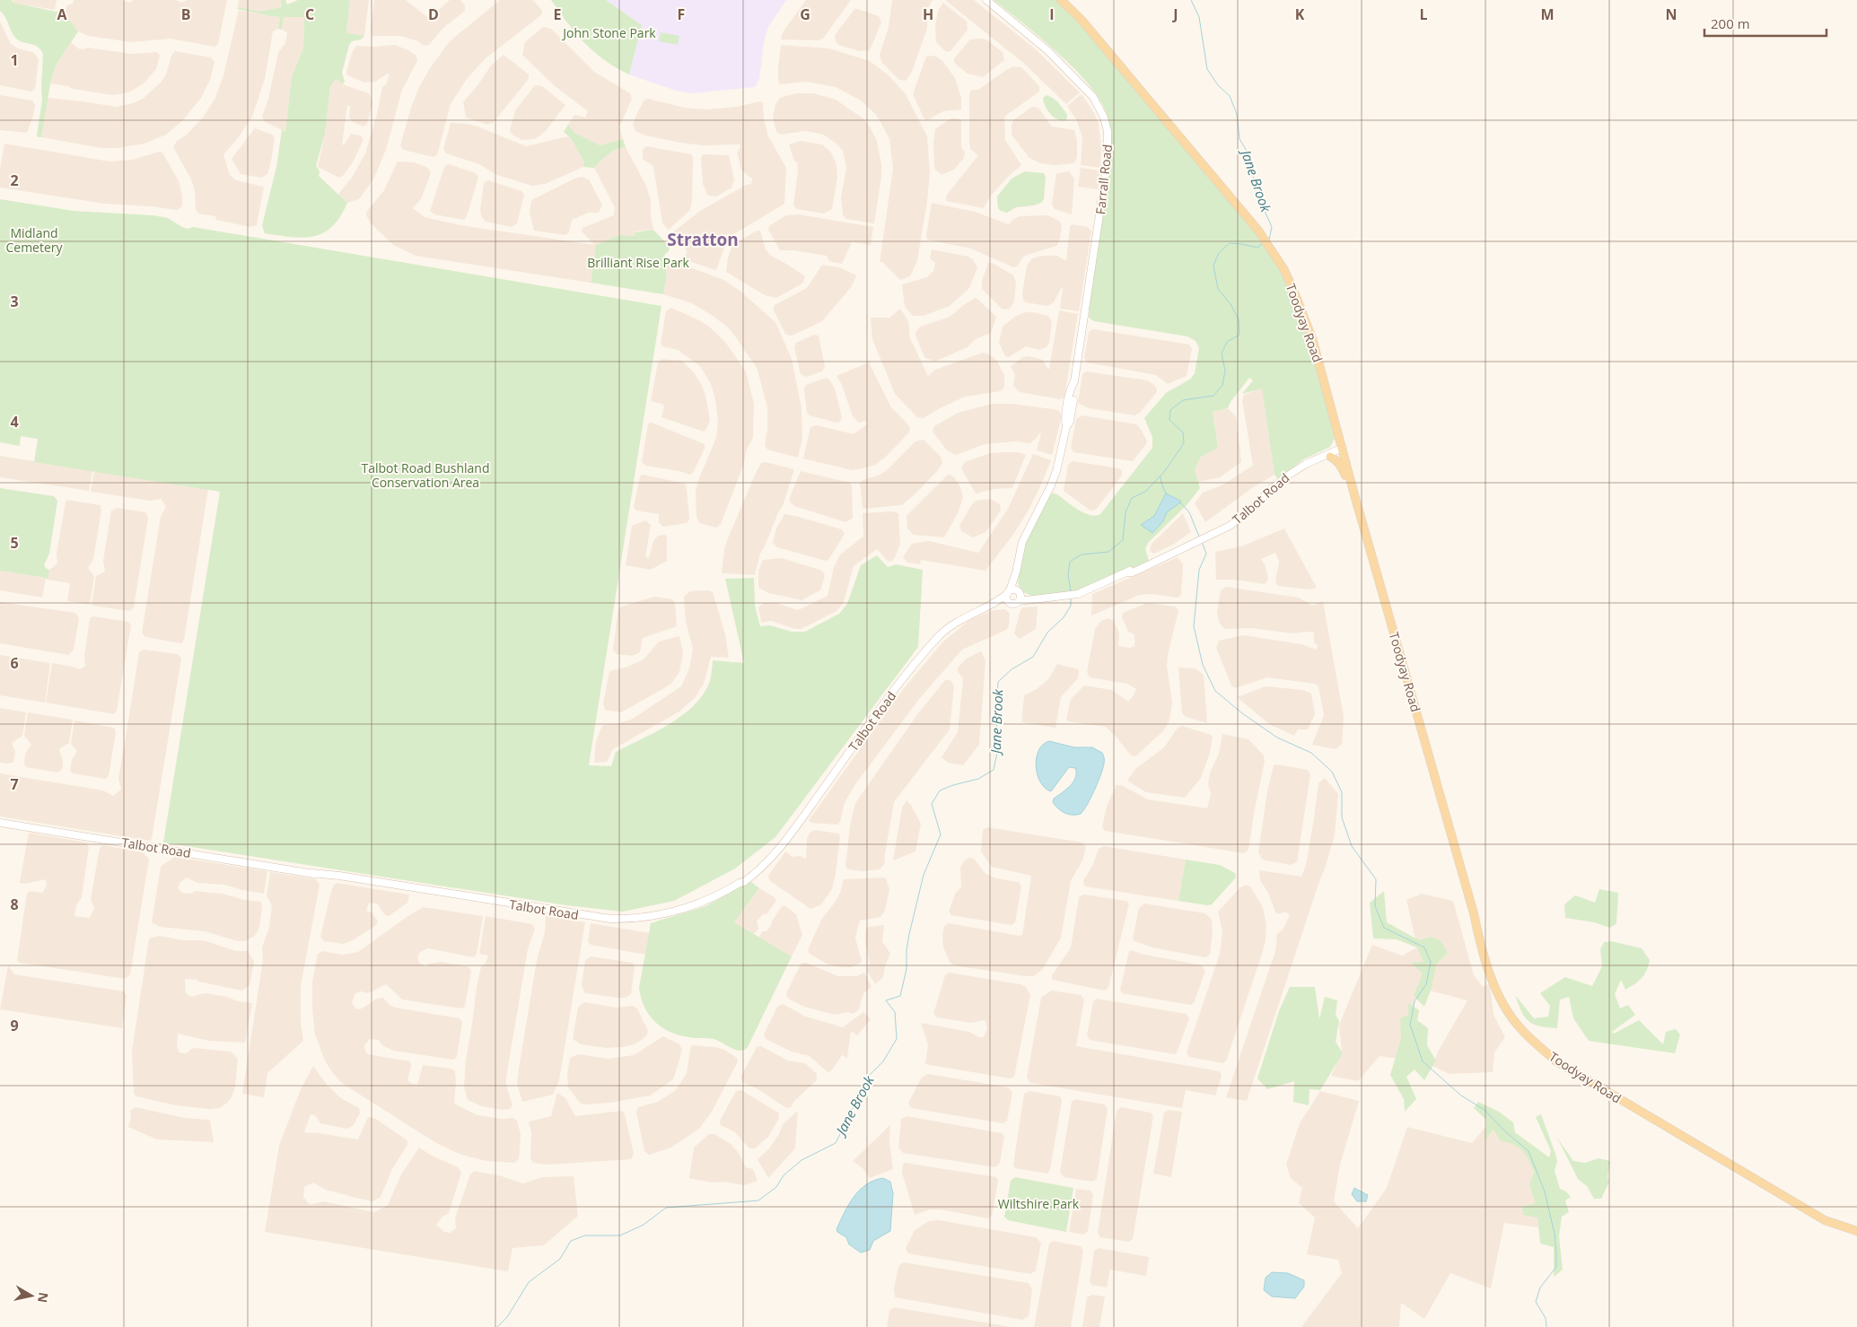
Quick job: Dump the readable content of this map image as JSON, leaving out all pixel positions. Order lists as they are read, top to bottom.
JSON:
{
  "streets": {
    "main road": ["Farrall Road", "Toodyay Road", "Talbot Road"]
  },
  "crossings": [
    ["Farrall Road", "Talbot Road"],
    ["Toodyay Road", "Talbot Road"]
  ],
  "districts": ["Stratton"],
  "water": ["Jane Brook"],
  "parks": [
    "John Stone Park",
    "Midland Cemetery",
    "Brilliant Rise Park",
    "Talbot Road Bushland Conservation Area",
    "Wiltshire Park"
  ],
  "scale_bar": "200 m",
  "north": "right",
  "grid": {
    "columns": [
      "A",
      "B",
      "C",
      "D",
      "E",
      "F",
      "G",
      "H",
      "I",
      "J",
      "K",
      "L",
      "M",
      "N"
    ],
    "rows": [
      "1",
      "2",
      "3",
      "4",
      "5",
      "6",
      "7",
      "8",
      "9"
    ]
  }
}
